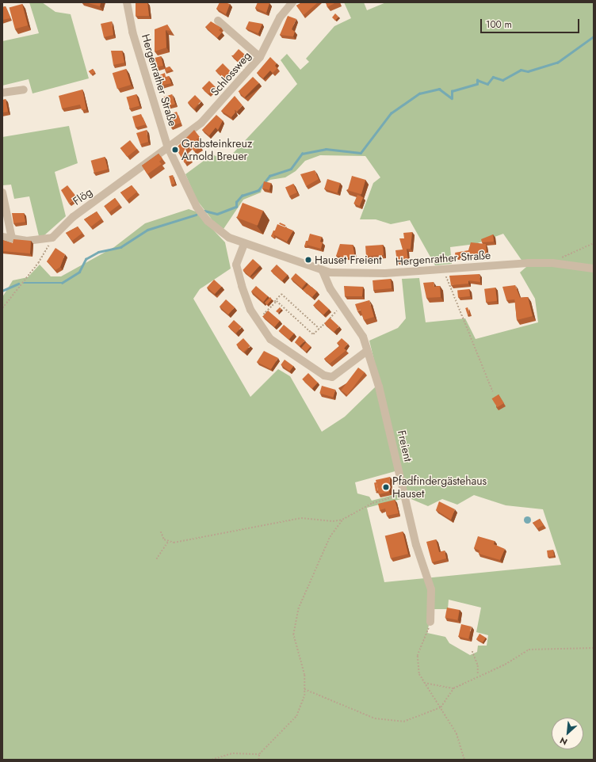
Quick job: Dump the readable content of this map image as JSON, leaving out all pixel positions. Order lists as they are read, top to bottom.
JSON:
{
  "streets": {
    "street": [
      "Schlossweg",
      "Hergenrather Straße",
      "Flög",
      "Freient"
    ]
  },
  "crossings": [
    ["Schlossweg", "Hergenrather Straße"],
    ["Schlossweg", "Flög"],
    ["Hergenrather Straße", "Flög"],
    ["Hergenrather Straße", "Freient"]
  ],
  "places": ["Grabsteinkreuz Arnold Breuer", "Hauset Freient", "Pfadfindergästehaus Hauset"],
  "scale_bar": "100 m",
  "north": "bottom left"
}
